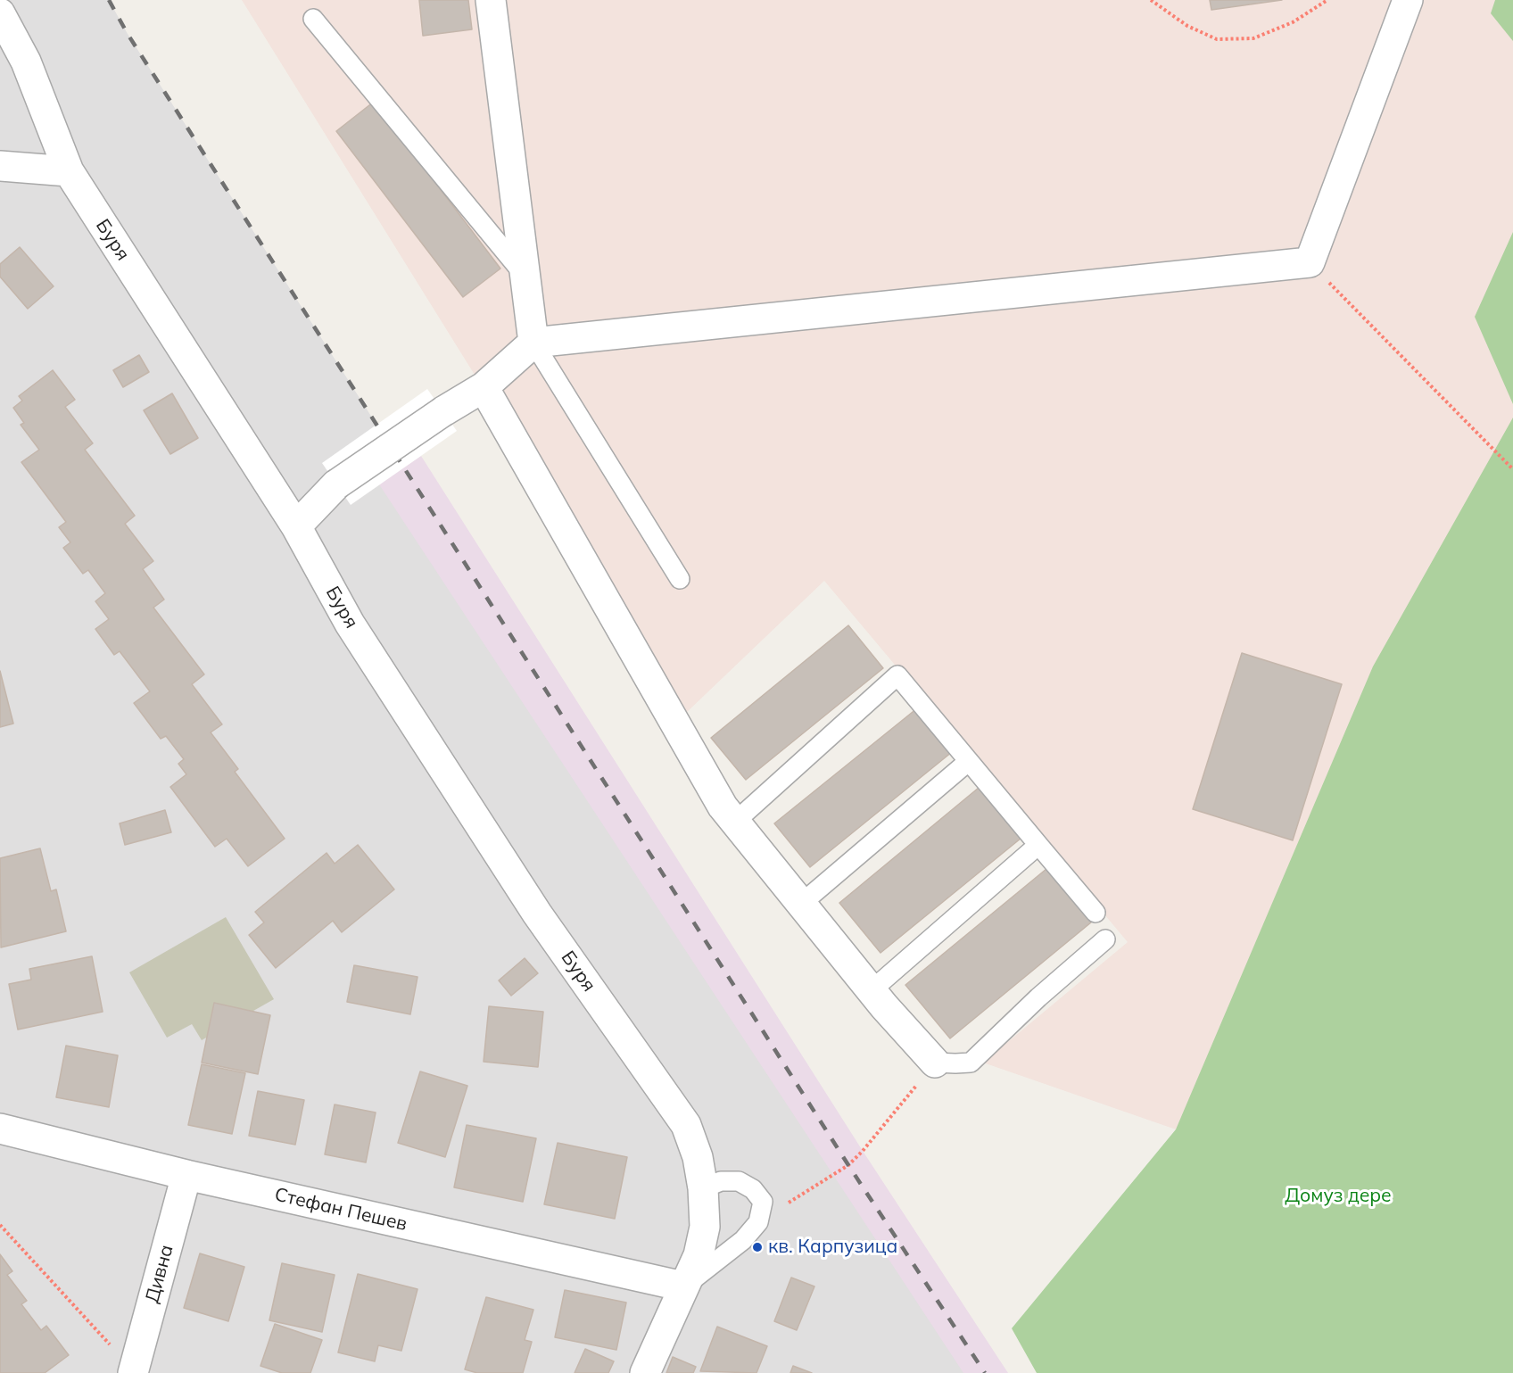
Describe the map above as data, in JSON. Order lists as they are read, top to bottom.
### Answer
{
  "streets": {
    "street": ["Буря", "Стефан Пешев", "Дивна"]
  },
  "crossings": [
    ["Буря", "Стефан Пешев"],
    ["Стефан Пешев", "Дивна"]
  ],
  "parks": ["Домуз дере"],
  "places": ["кв. Карпузица"]
}
